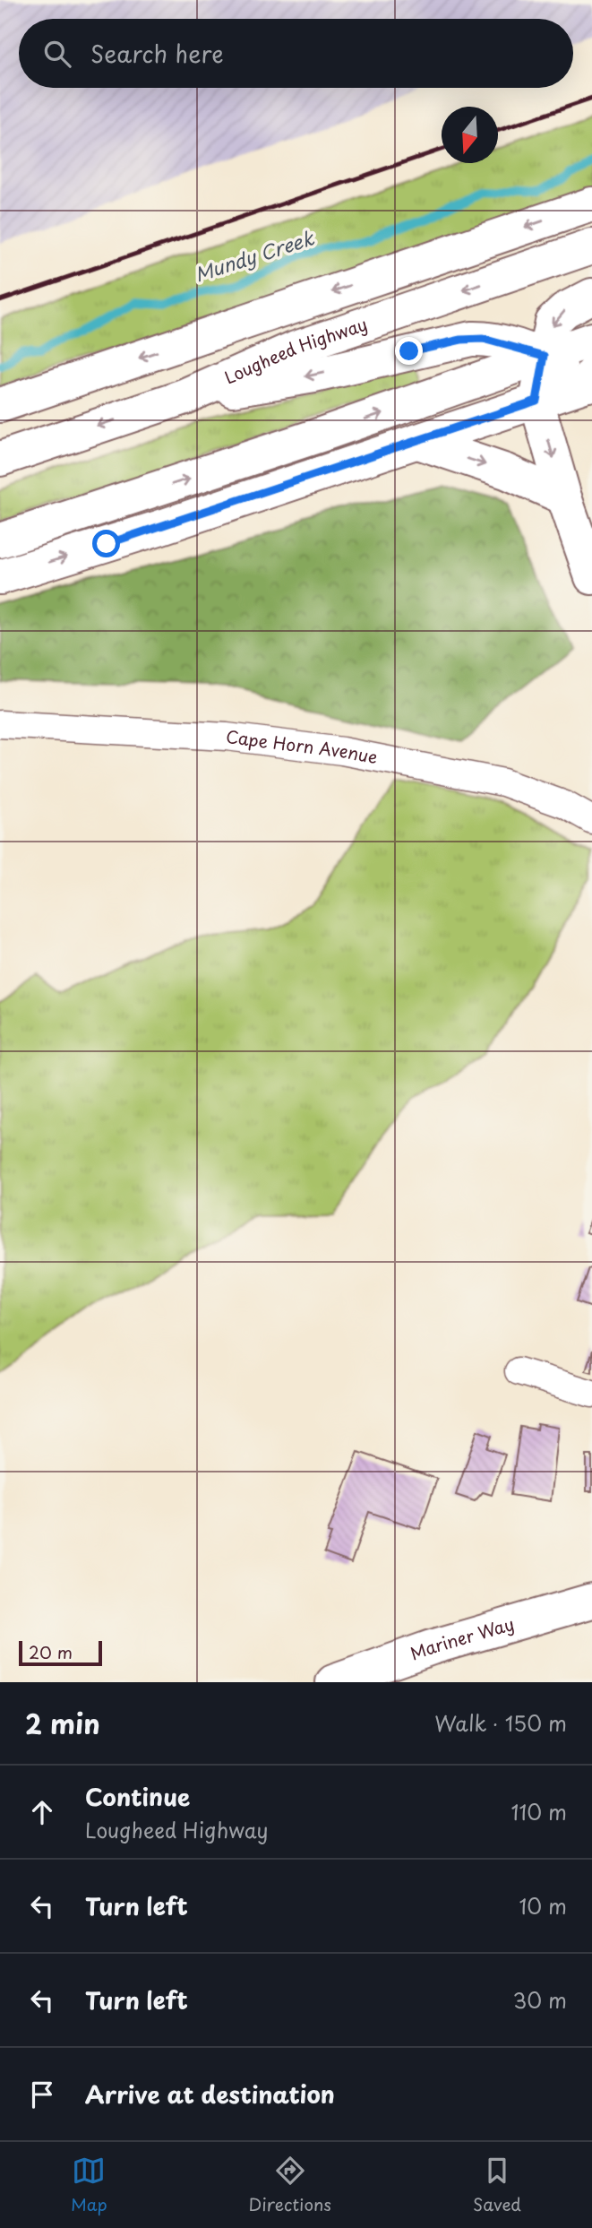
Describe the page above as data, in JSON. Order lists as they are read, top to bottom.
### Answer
{
  "streets": {
    "main road": ["Lougheed Highway", "Mariner Way"],
    "street": ["Cape Horn Avenue"]
  },
  "water": ["Mundy Creek"],
  "scale_bar": "20 m",
  "north": "bottom",
  "page": {
    "search": "Search here",
    "scale": "20 m",
    "heading": ["2 min", "Walk · 150 m"],
    "list": [
      ["Continue", "Lougheed Highway", "110 m"],
      ["Turn left", "10 m"],
      ["Turn left", "30 m"],
      "Arrive at destination"
    ],
    "nav": ["Map", "Directions", "Saved"]
  }
}
